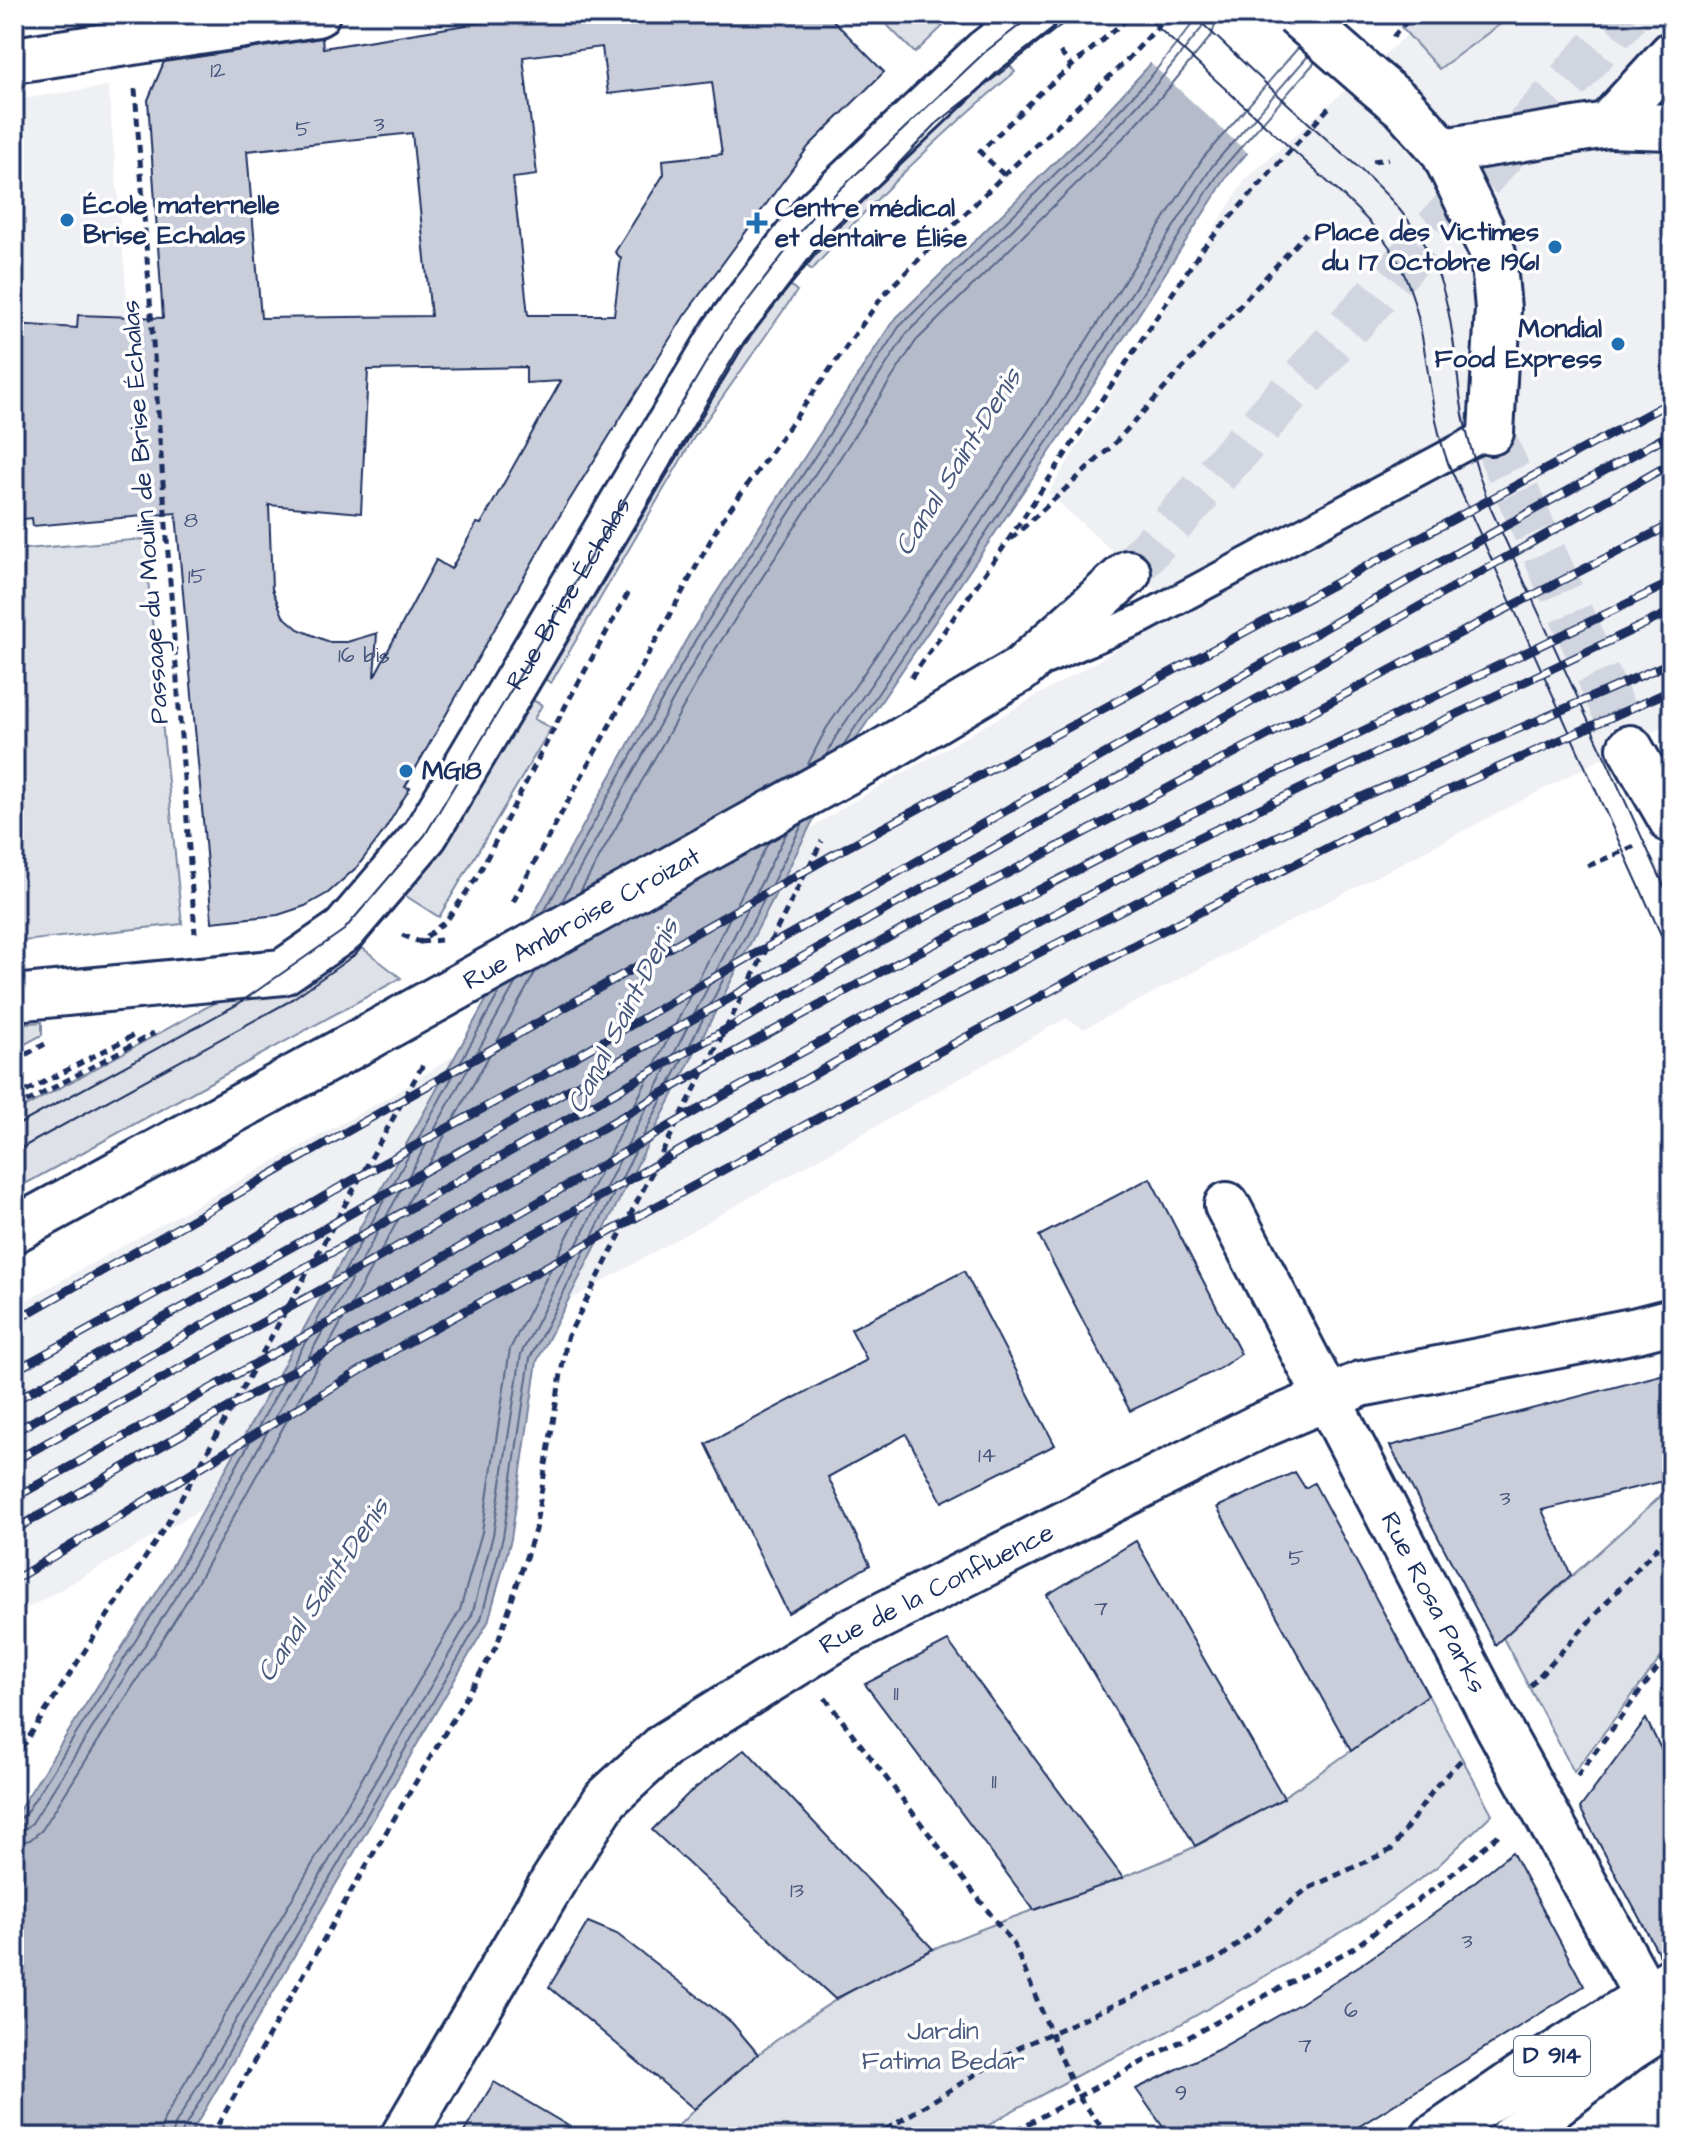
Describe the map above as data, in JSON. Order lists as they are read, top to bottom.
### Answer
{
  "streets": {
    "street": [
      "Rue Brise Échalas",
      "Rue Ambroise Croizat",
      "Rue de la Confluence",
      "Rue Rosa Parks",
      "D 914"
    ],
    "path": ["Passage du Moulin de Brise Échalas"]
  },
  "crossings": [
    ["Passage du Moulin de Brise Échalas", "Rue Brise Échalas"],
    ["Rue de la Confluence", "Rue Rosa Parks"],
    ["Rue Rosa Parks", "D 914"]
  ],
  "water": ["Canal Saint-Denis"],
  "parks": ["Jardin Fatima Bedar"],
  "places": {
    "other": [
      "École maternelle Brise Echalas",
      "Place des Victimes du 17 Octobre 1961",
      "Mondial Food Express",
      "MG18"
    ],
    "health": ["Centre médical et dentaire Élise"]
  },
  "house_numbers": [
    "12",
    "3",
    "5",
    "8",
    "15",
    "16 bis",
    "14",
    "3",
    "5",
    "7",
    "11",
    "11",
    "13",
    "3",
    "6",
    "7",
    "9"
  ]
}
